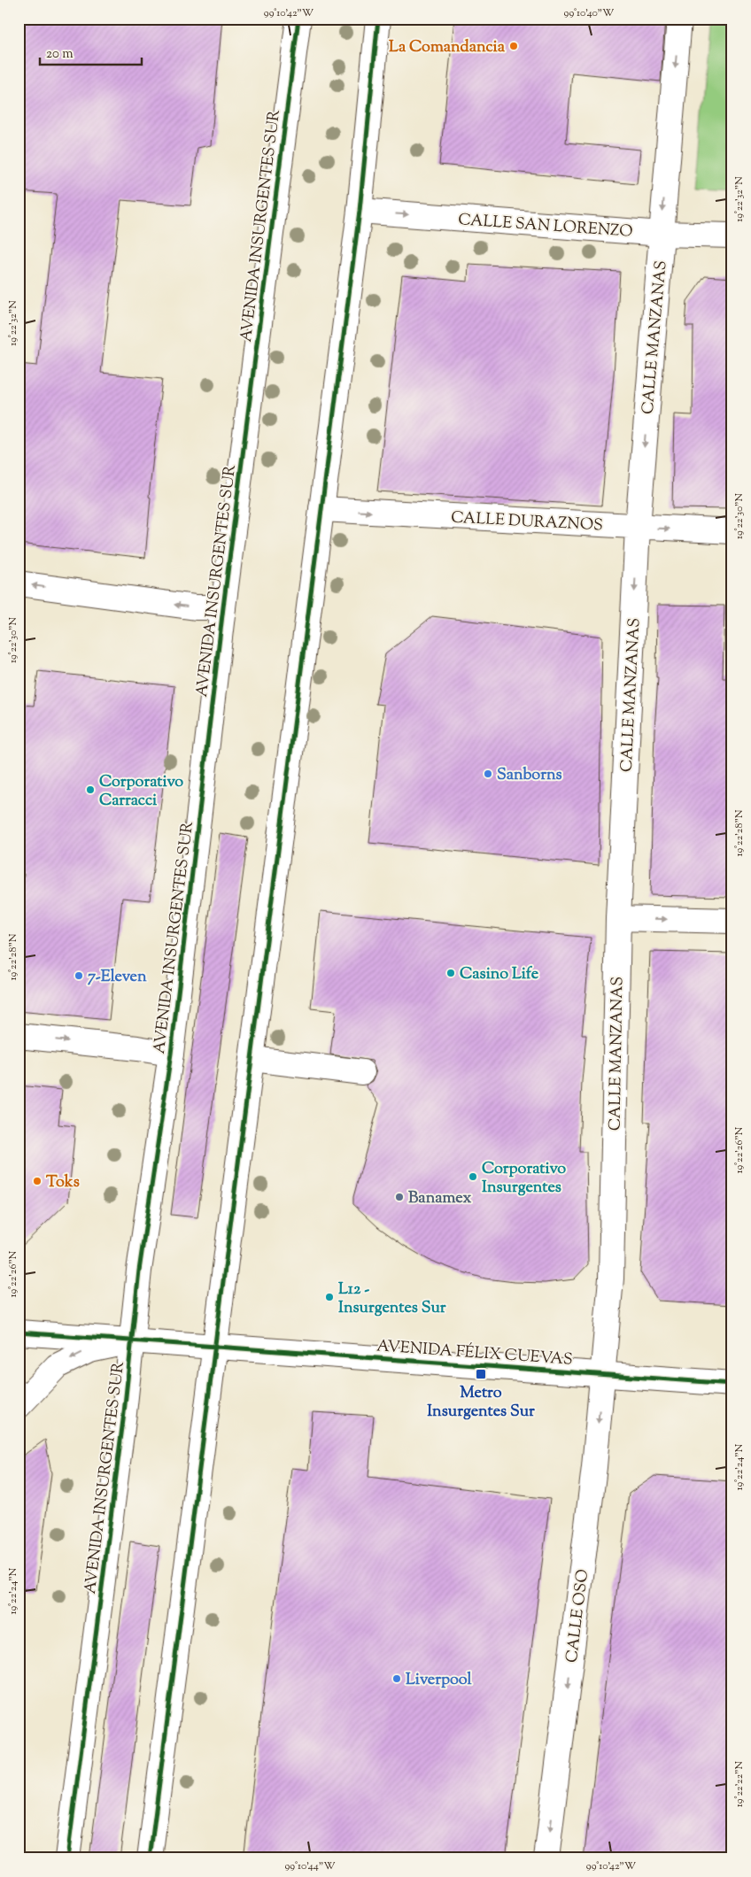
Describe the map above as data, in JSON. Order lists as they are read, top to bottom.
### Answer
{
  "streets": {
    "main road": [
      "CALLE SAN LORENZO",
      "AVENIDA INSURGENTES SUR",
      "CALLE MANZANAS",
      "CALLE DURAZNOS",
      "AVENIDA FÉLIX CUEVAS",
      "CALLE OSO"
    ]
  },
  "crossings": [
    ["CALLE SAN LORENZO", "CALLE MANZANAS"],
    ["AVENIDA INSURGENTES SUR", "AVENIDA FÉLIX CUEVAS"],
    ["CALLE MANZANAS", "CALLE DURAZNOS"],
    ["CALLE MANZANAS", "AVENIDA FÉLIX CUEVAS"],
    ["CALLE MANZANAS", "CALLE OSO"],
    ["AVENIDA FÉLIX CUEVAS", "CALLE OSO"]
  ],
  "one_way": [
    "CALLE SAN LORENZO",
    "CALLE MANZANAS",
    "CALLE DURAZNOS",
    "CALLE OSO"
  ],
  "places": {
    "other": [
      "La Comandancia",
      "Sanborns",
      "Corporativo Carracci",
      "Casino Life",
      "7-Eleven",
      "Corporativo Insurgentes",
      "Toks",
      "Banamex",
      "L12 - Insurgentes Sur",
      "Liverpool"
    ],
    "transit": ["Metro Insurgentes Sur"]
  },
  "scale_bar": "20 m",
  "coordinates": [
    "99°10'42\"W",
    "99°10'40\"W",
    "19°22'32\"N",
    "19°22'30\"N",
    "19°22'28\"N",
    "19°22'26\"N",
    "19°22'24\"N",
    "19°22'22\"N",
    "99°10'44\"W"
  ]
}
